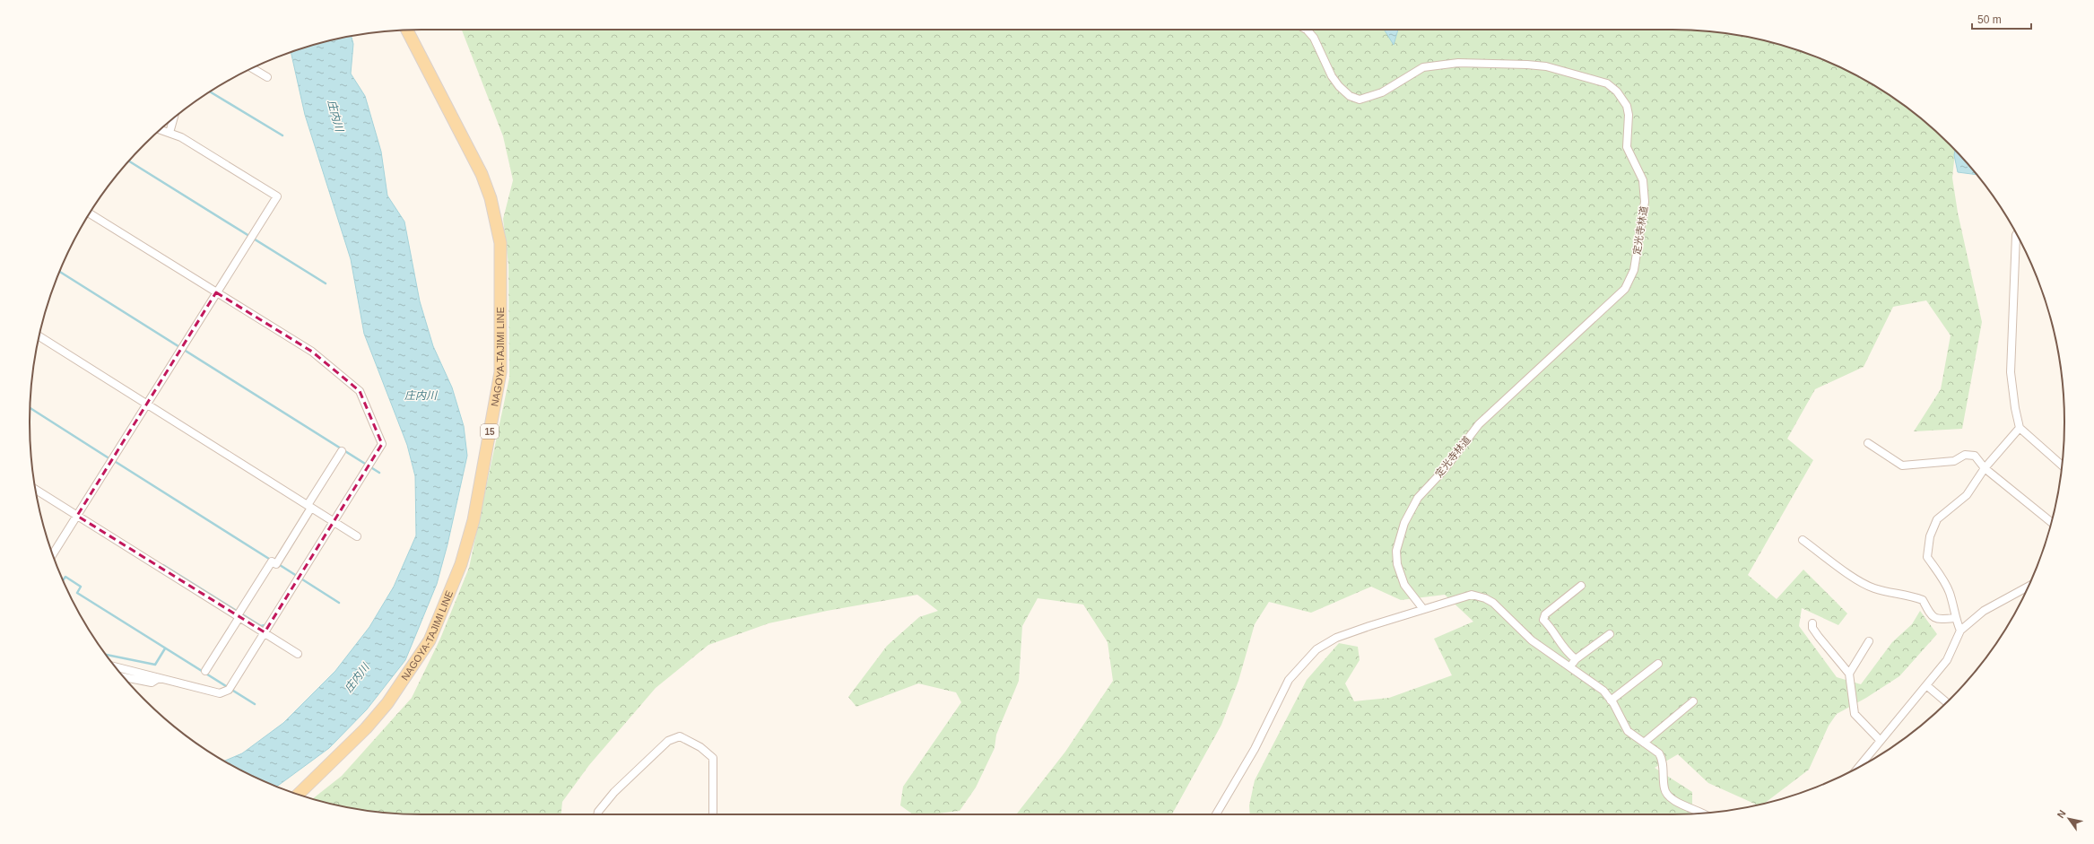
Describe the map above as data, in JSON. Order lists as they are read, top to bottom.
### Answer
{
  "streets": {
    "main road": ["NAGOYA-TAJIMI LINE", "15"],
    "street": ["定光寺林道"]
  },
  "water": ["庄内川"],
  "scale_bar": "50 m",
  "north": "top left"
}
